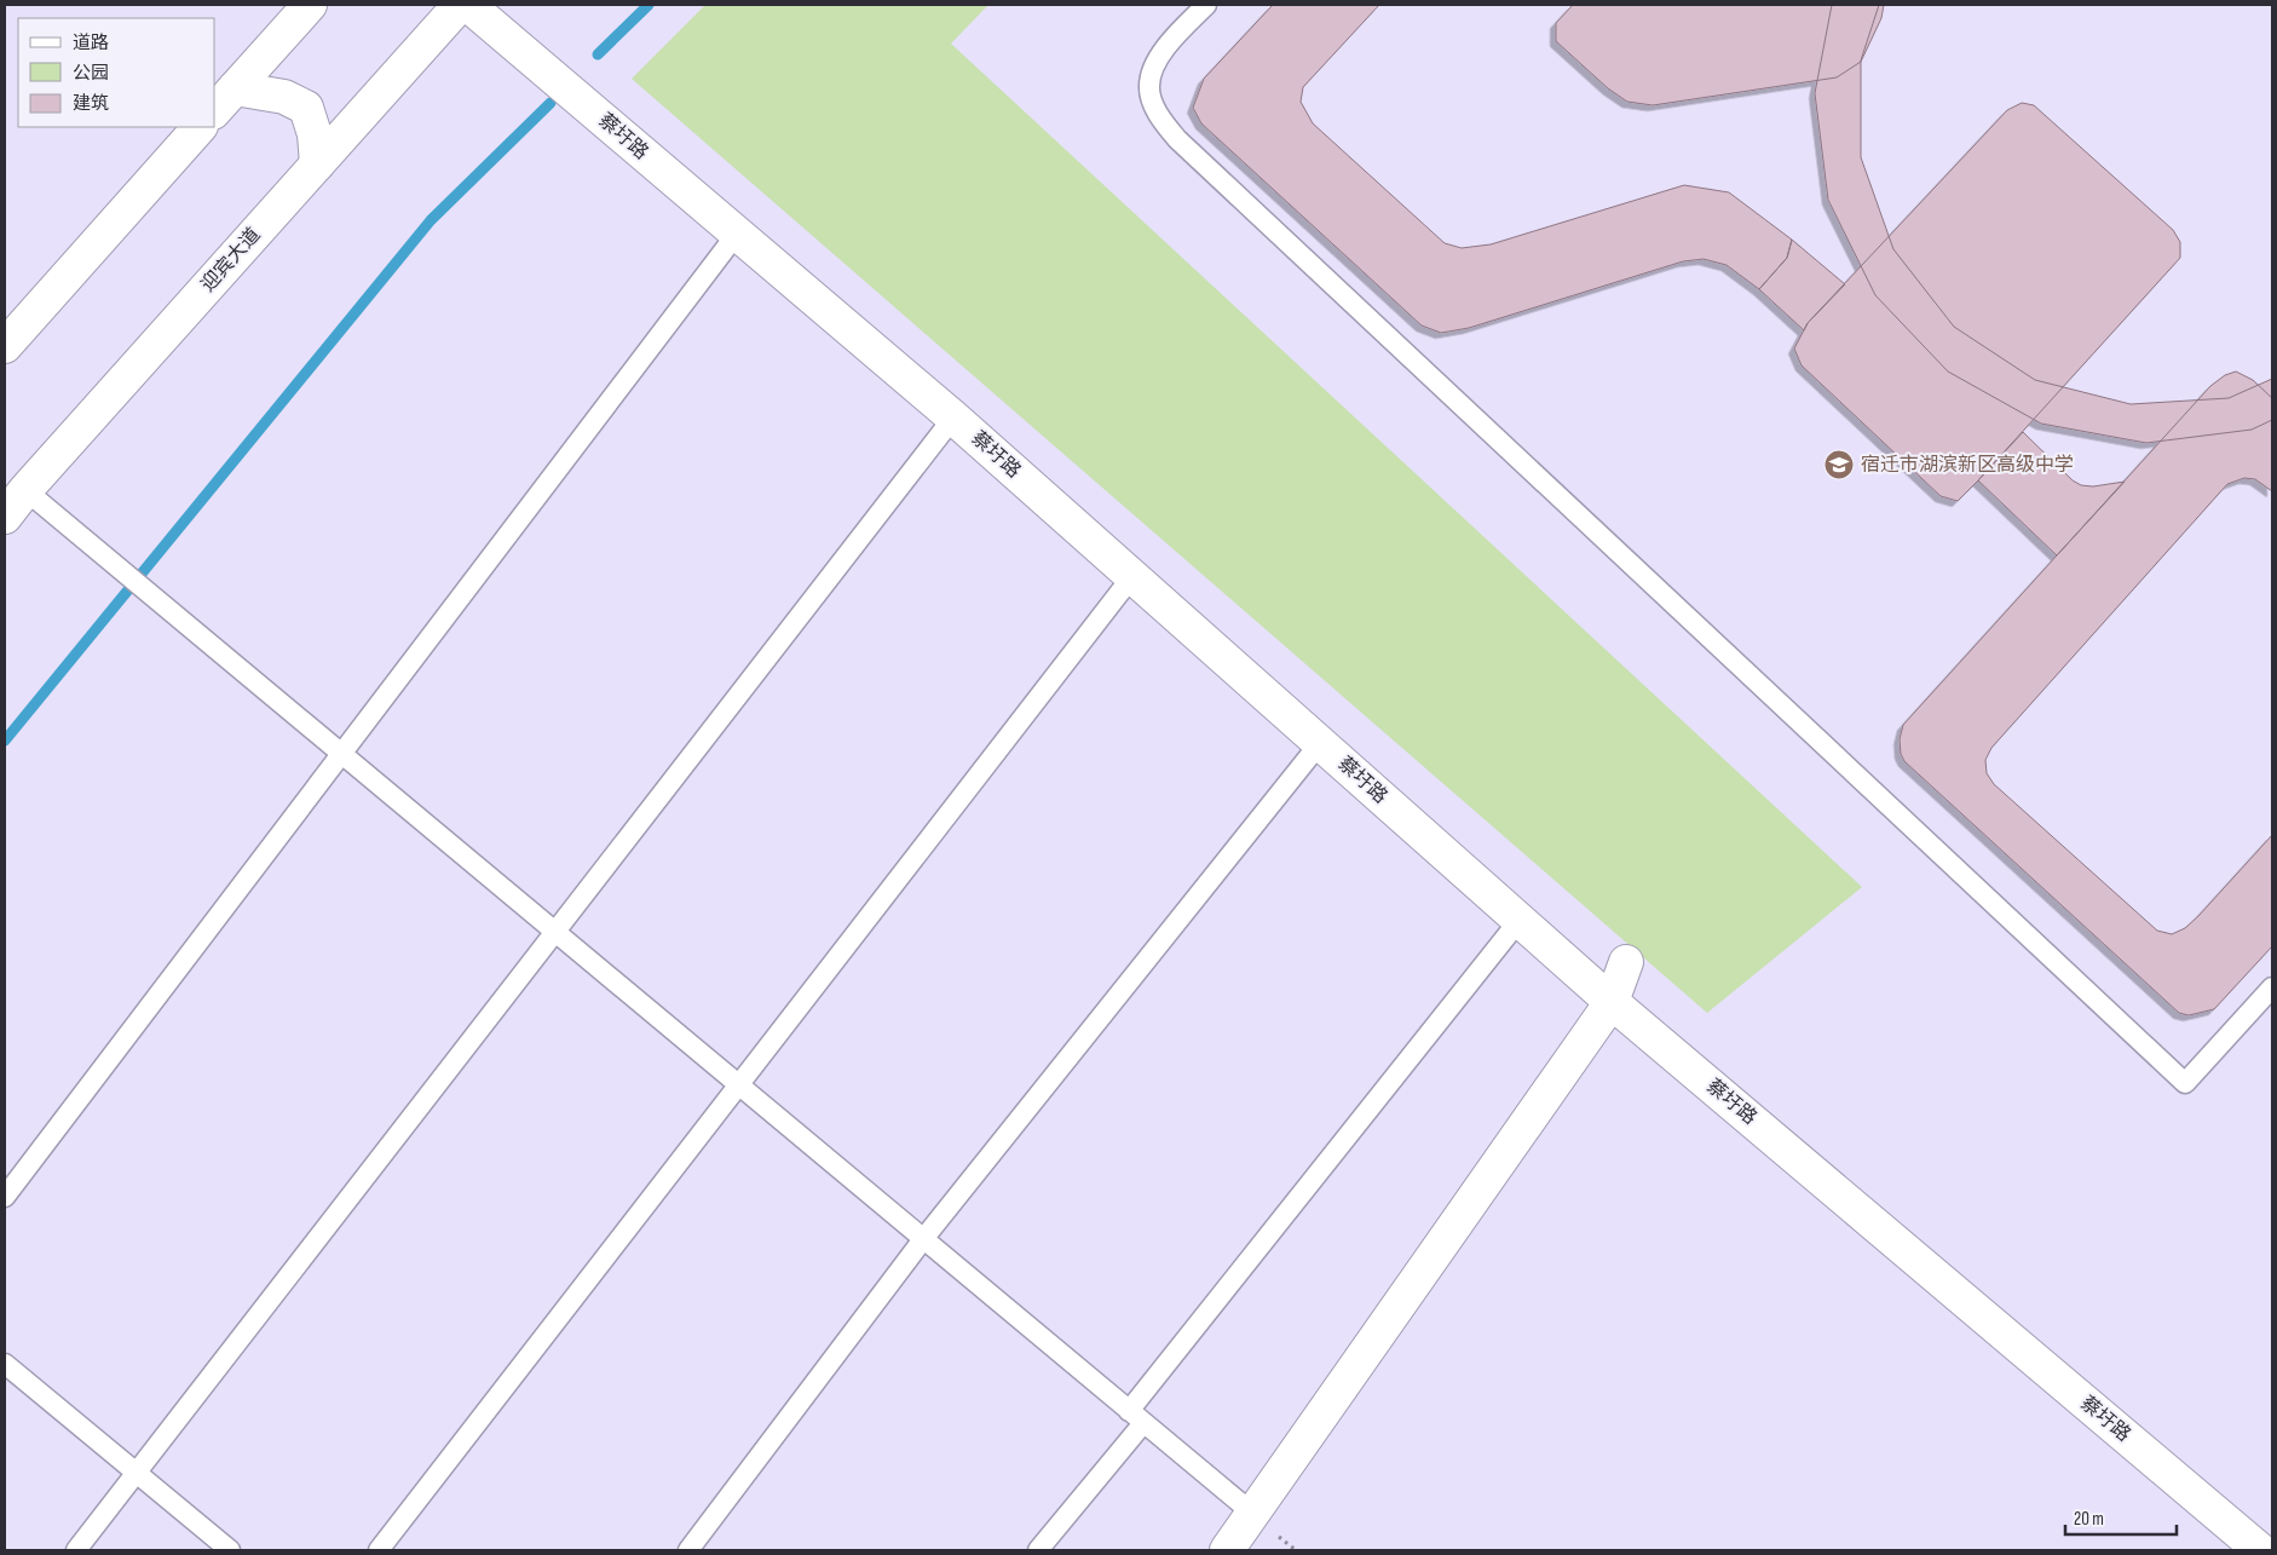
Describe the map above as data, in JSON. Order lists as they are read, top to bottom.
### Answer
{
  "streets": {
    "main road": ["蔡圩路", "迎宾大道"]
  },
  "places": {
    "school or university": ["宿迁市湖滨新区高级中学"]
  },
  "legend": ["道路", "公园", "建筑"],
  "scale_bar": "20 m"
}
